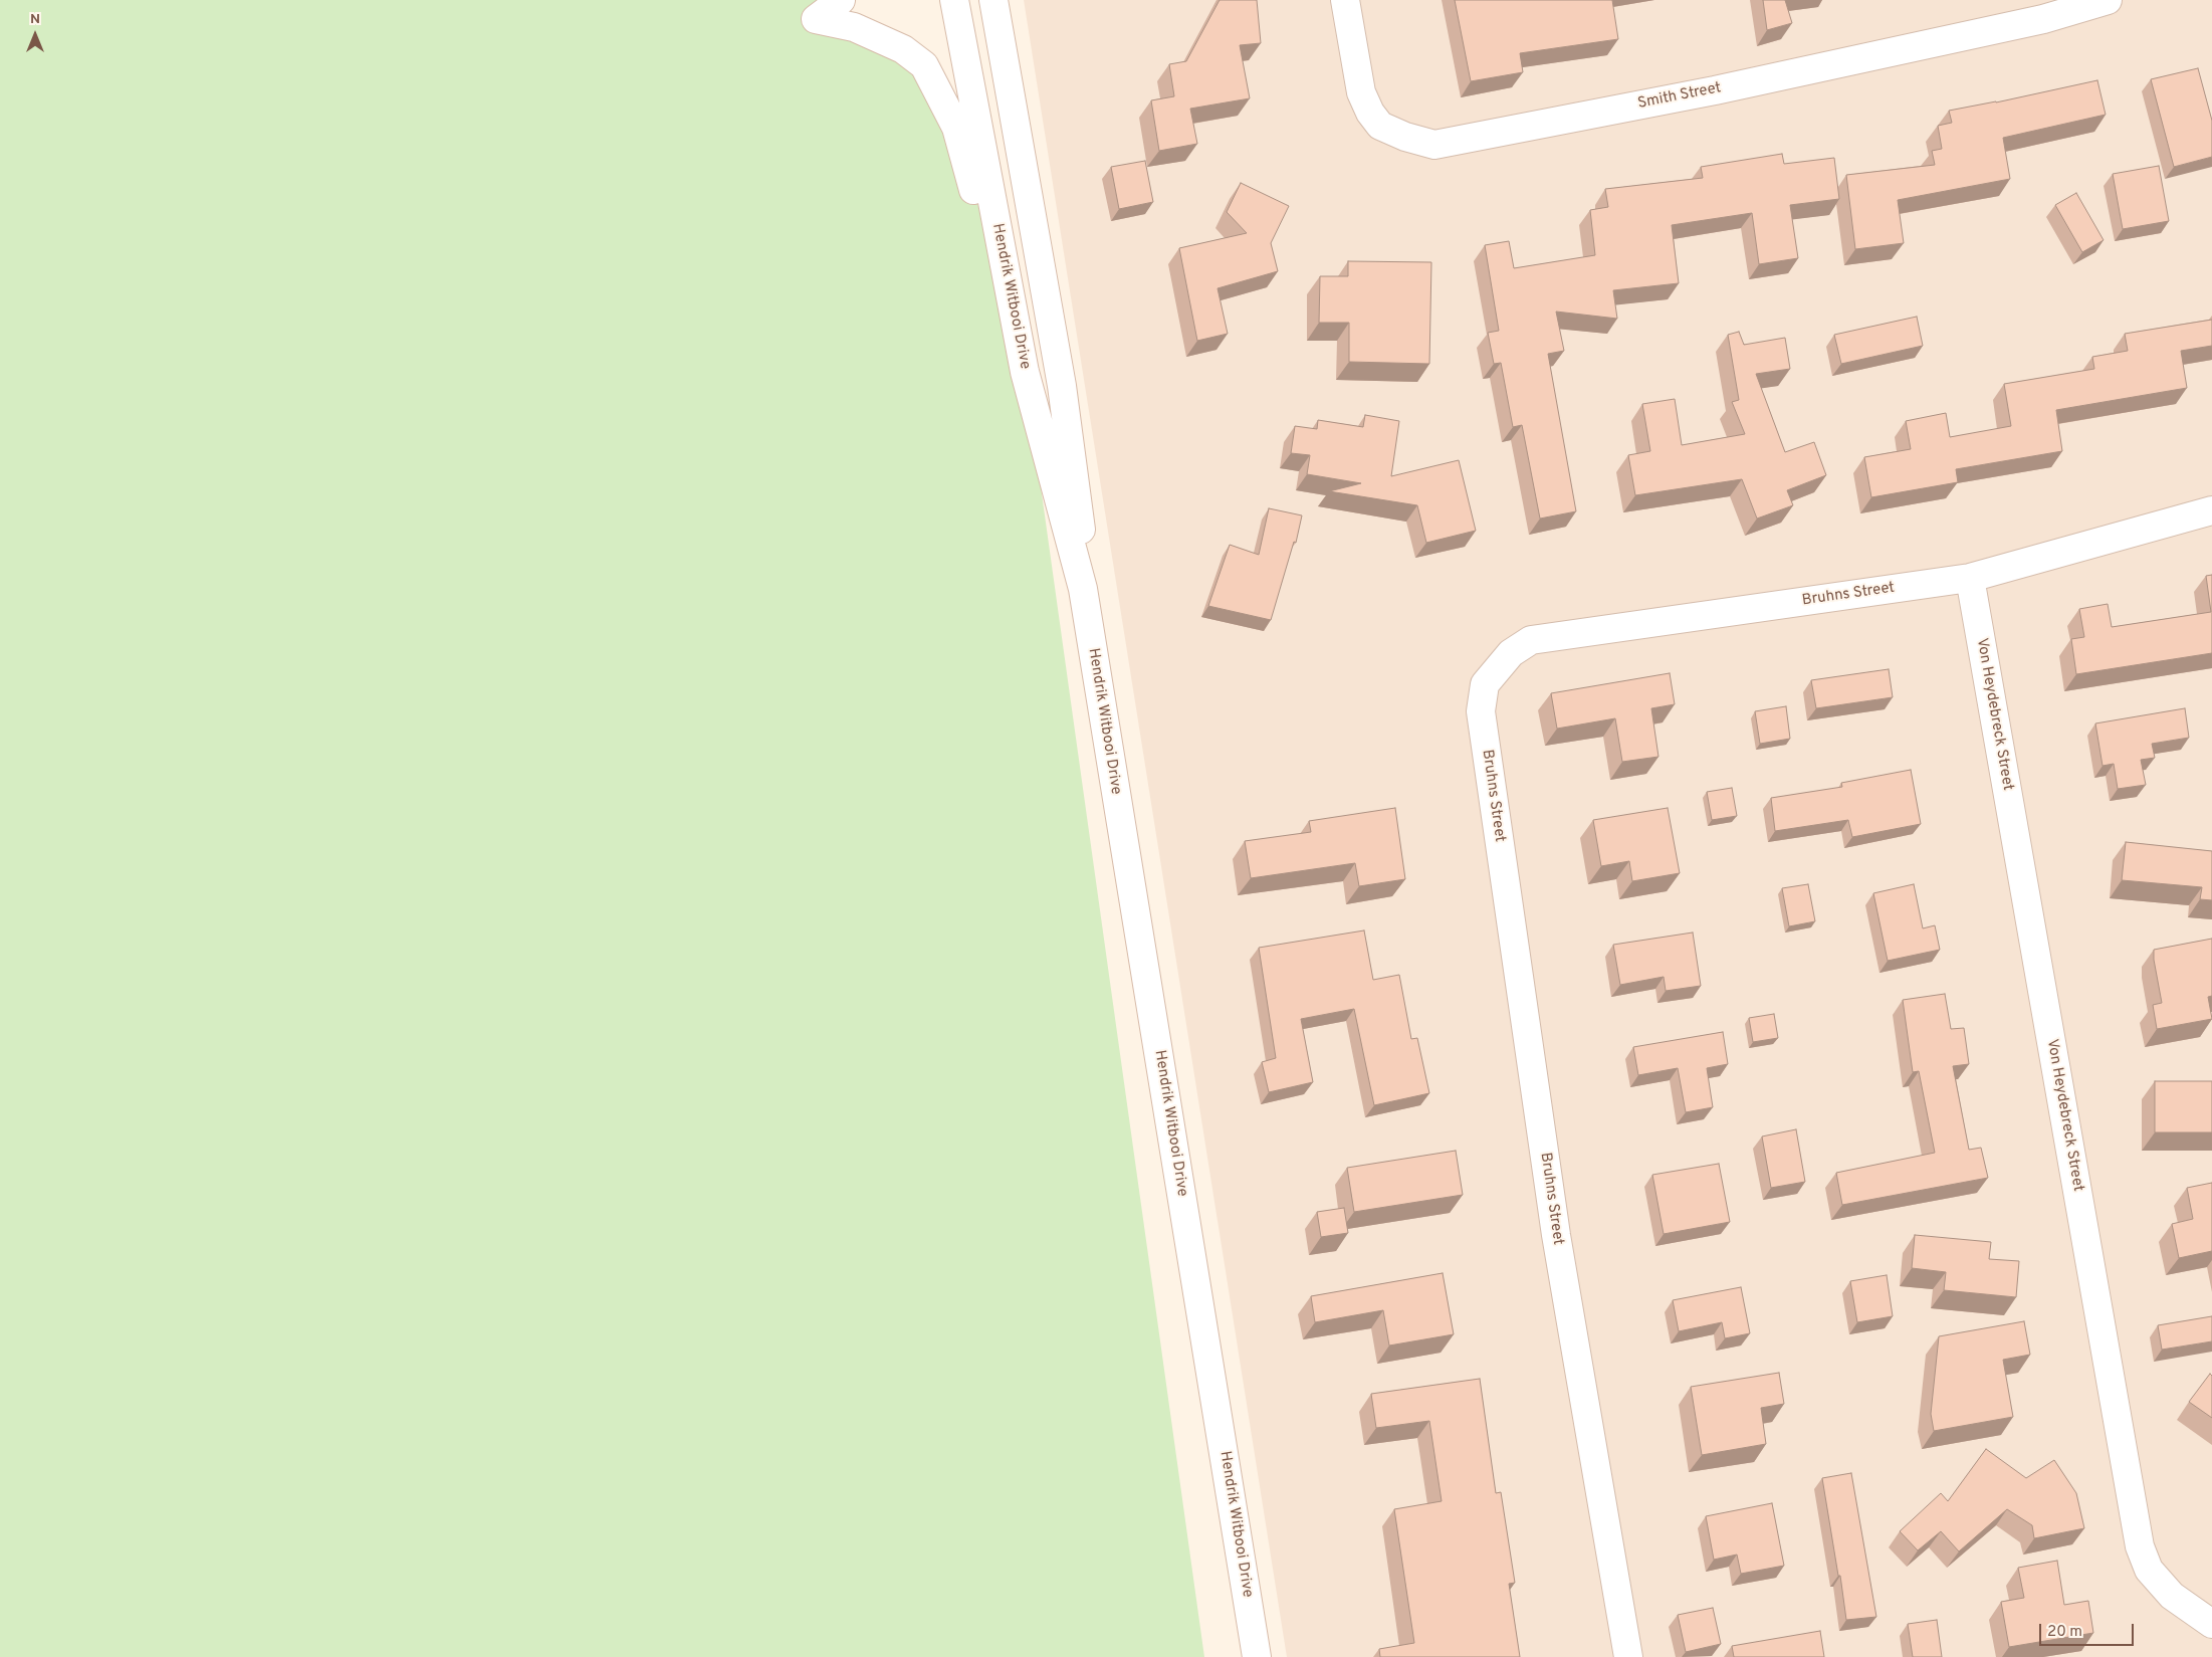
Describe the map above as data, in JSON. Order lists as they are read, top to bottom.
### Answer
{
  "streets": {
    "street": [
      "Smith Street",
      "Hendrik Witbooi Drive",
      "Bruhns Street",
      "Von Heydebreck Street"
    ]
  },
  "crossings": [
    ["Bruhns Street", "Von Heydebreck Street"]
  ],
  "scale_bar": "20 m",
  "north": "top"
}
